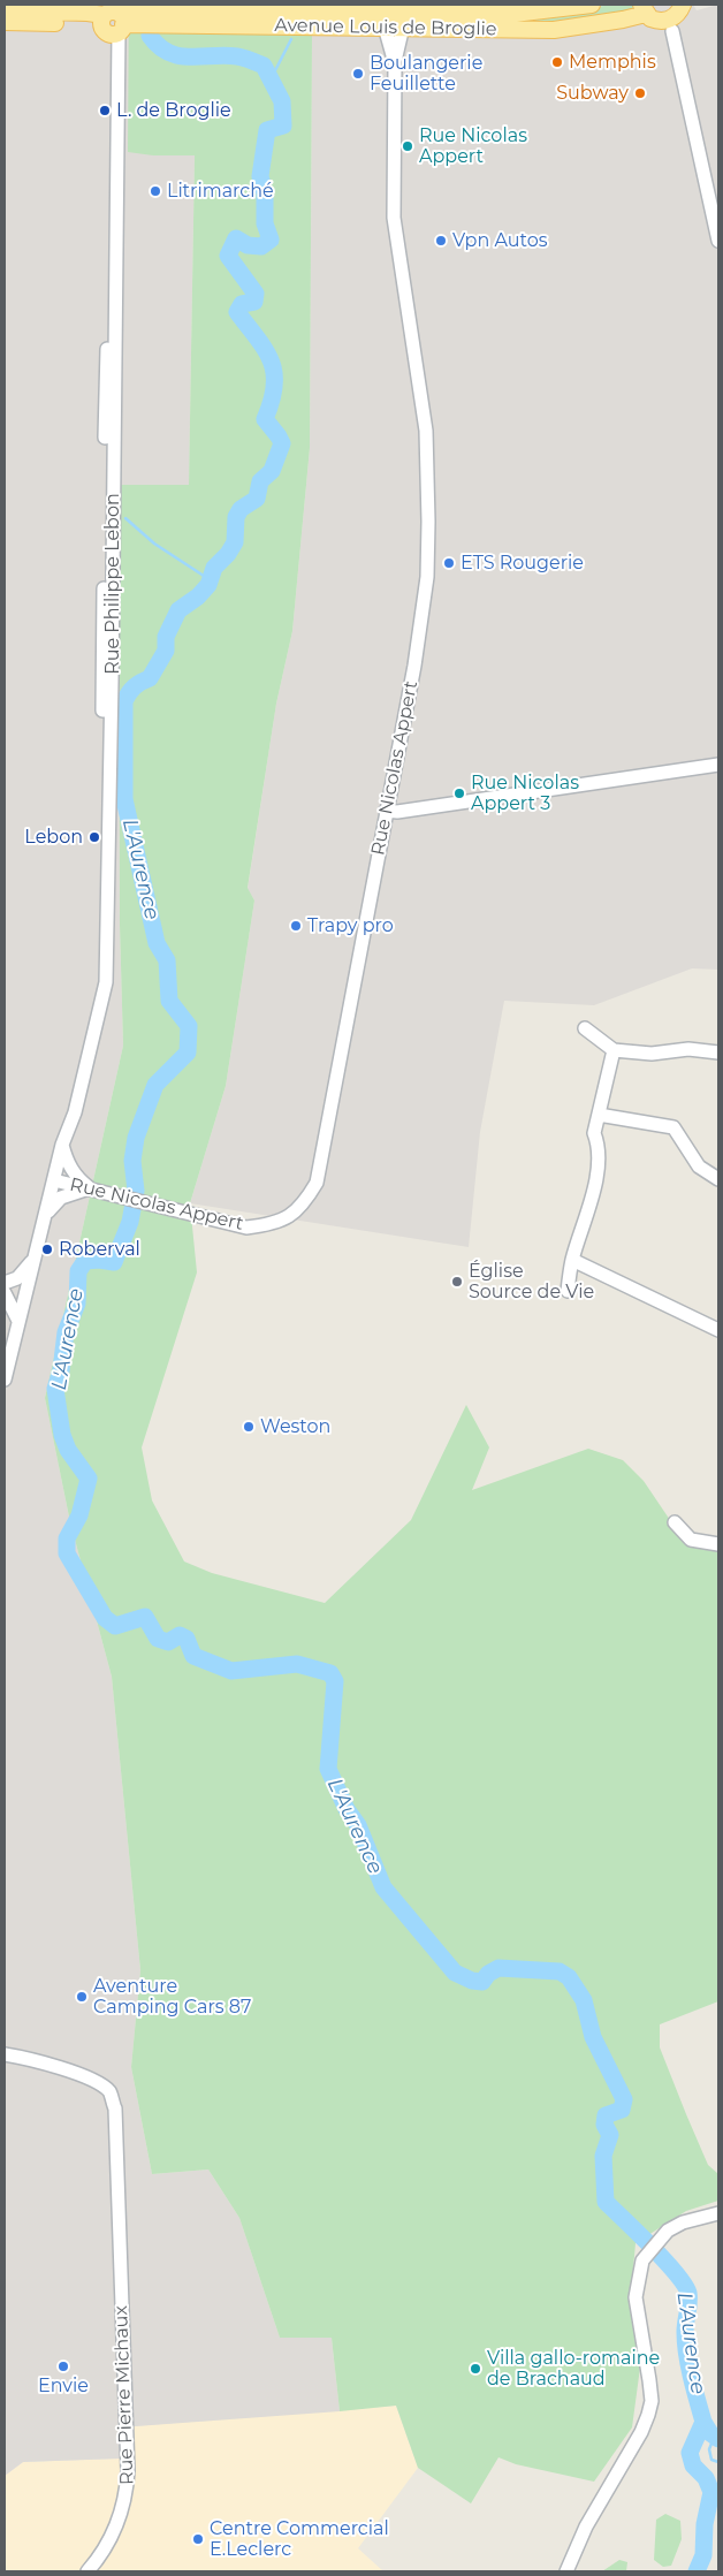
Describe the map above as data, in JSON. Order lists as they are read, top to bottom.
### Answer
{
  "streets": {
    "main road": ["Avenue Louis de Broglie"],
    "street": ["Rue Philippe Lebon", "Rue Nicolas Appert", "Rue Pierre Michaux"]
  },
  "crossings": [
    ["Avenue Louis de Broglie", "Rue Philippe Lebon"],
    ["Avenue Louis de Broglie", "Rue Nicolas Appert"],
    ["Rue Philippe Lebon", "Rue Nicolas Appert"]
  ],
  "water": ["L'Aurence"],
  "places": [
    "Memphis",
    "Boulangerie Feuillette",
    "Subway",
    "L. de Broglie",
    "Rue Nicolas Appert",
    "Litrimarché",
    "Vpn Autos",
    "ETS Rougerie",
    "Rue Nicolas Appert 3",
    "Lebon",
    "Trapy pro",
    "Roberval",
    "Église Source de Vie",
    "Weston",
    "Aventure Camping Cars 87",
    "Envie",
    "Villa gallo-romaine de Brachaud",
    "Centre Commercial E.Leclerc"
  ]
}
